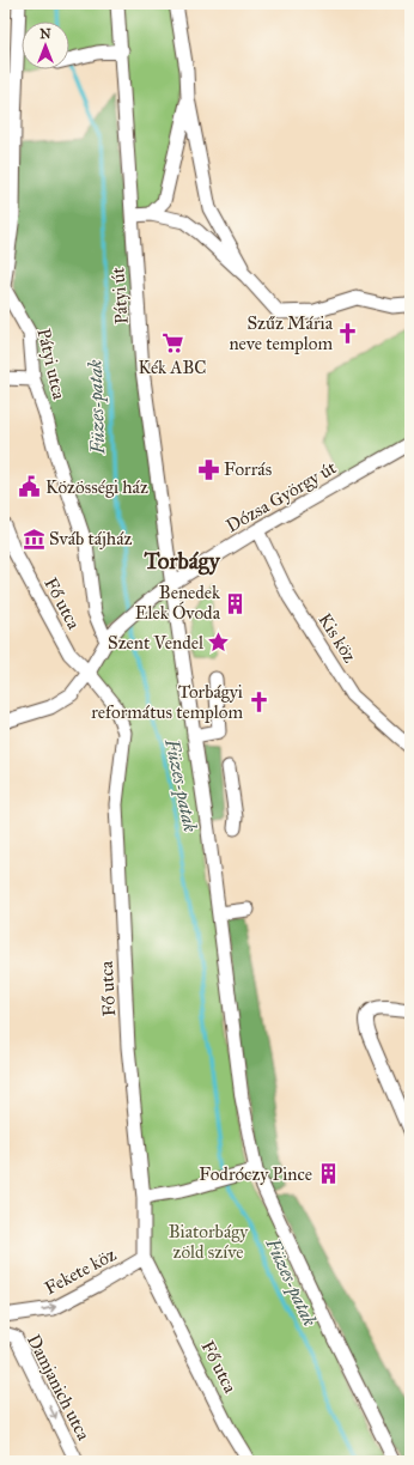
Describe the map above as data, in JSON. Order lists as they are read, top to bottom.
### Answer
{
  "streets": {
    "street": [
      "Pátyi út",
      "Pátyi utca",
      "Dózsa György út",
      "Fő utca",
      "Kis köz",
      "Fekete köz",
      "Damjanich utca"
    ]
  },
  "crossings": [
    ["Pátyi út", "Dózsa György út"],
    ["Pátyi utca", "Dózsa György út"],
    ["Dózsa György út", "Fő utca"],
    ["Dózsa György út", "Kis köz"],
    ["Fő utca", "Fekete köz"]
  ],
  "one_way": ["Fekete köz", "Damjanich utca"],
  "districts": ["Torbágy"],
  "water": ["Füzes-patak"],
  "parks": ["Biatorbágy zöld szíve"],
  "places": {
    "church": ["Szűz Mária neve templom", "Torbágyi református templom"],
    "supermarket": ["Kék ABC"],
    "pharmacy": ["Forrás"],
    "public building": ["Közösségi ház"],
    "museum": ["Sváb tájház"],
    "building": ["Benedek Elek Óvoda", "Fodróczy Pince"],
    "place": ["Szent Vendel"]
  },
  "north": "top"
}
